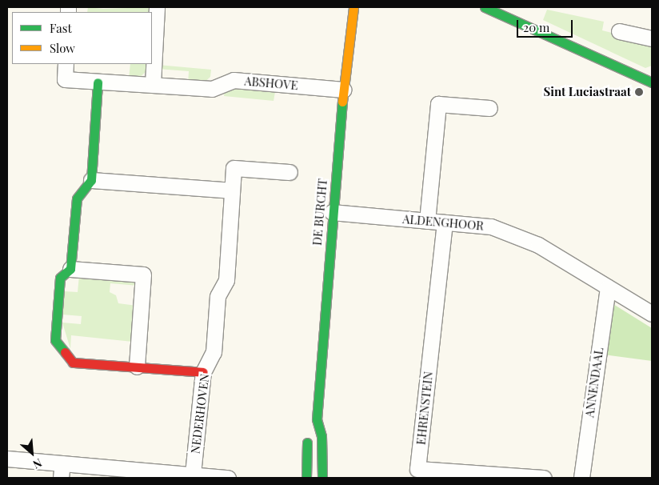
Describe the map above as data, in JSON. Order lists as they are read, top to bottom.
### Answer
{
  "streets": {
    "street": [
      "ABSHOVE",
      "DE BURCHT",
      "ALDENGHOOR",
      "ANNENDAAL",
      "EHRENSTEIN",
      "NEDERHOVEN"
    ]
  },
  "crossings": [
    ["ABSHOVE", "DE BURCHT"],
    ["DE BURCHT", "ALDENGHOOR"],
    ["ALDENGHOOR", "ANNENDAAL"],
    ["ALDENGHOOR", "EHRENSTEIN"]
  ],
  "places": ["Sint Luciastraat"],
  "legend": ["Fast", "Slow"],
  "scale_bar": "20 m",
  "north": "bottom right"
}
